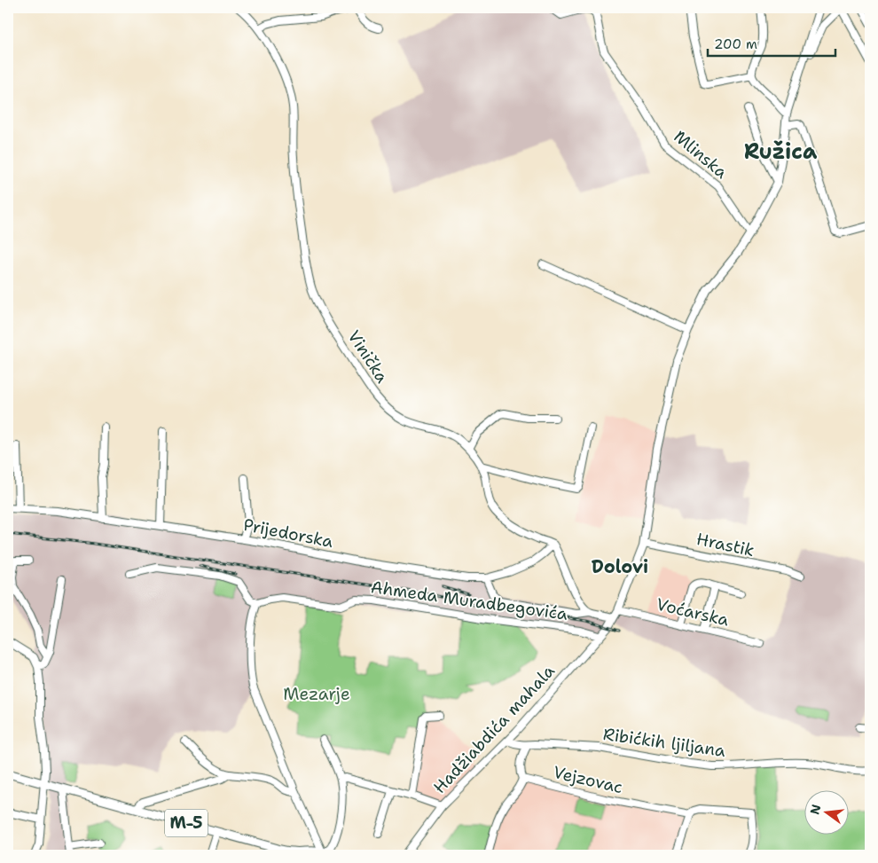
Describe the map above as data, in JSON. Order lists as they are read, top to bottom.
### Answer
{
  "streets": {
    "main road": ["M-5"],
    "street": [
      "Mlinska",
      "Vinička",
      "Prijedorska",
      "Hrastik",
      "Ahmeda Muradbegovića",
      "Voćarska",
      "Hadžiabdića mahala",
      "Ribićkih ljiljana",
      "Vejzovac"
    ]
  },
  "crossings": [
    ["Mlinska", "Hadžiabdića mahala"],
    ["Vinička", "Prijedorska"],
    ["Hrastik", "Hadžiabdića mahala"],
    ["Ahmeda Muradbegovića", "Hadžiabdića mahala"],
    ["Voćarska", "Hadžiabdića mahala"],
    ["Hadžiabdića mahala", "Ribićkih ljiljana"]
  ],
  "districts": ["Ružica", "Dolovi"],
  "parks": ["Mezarje"],
  "scale_bar": "200 m",
  "north": "left"
}
